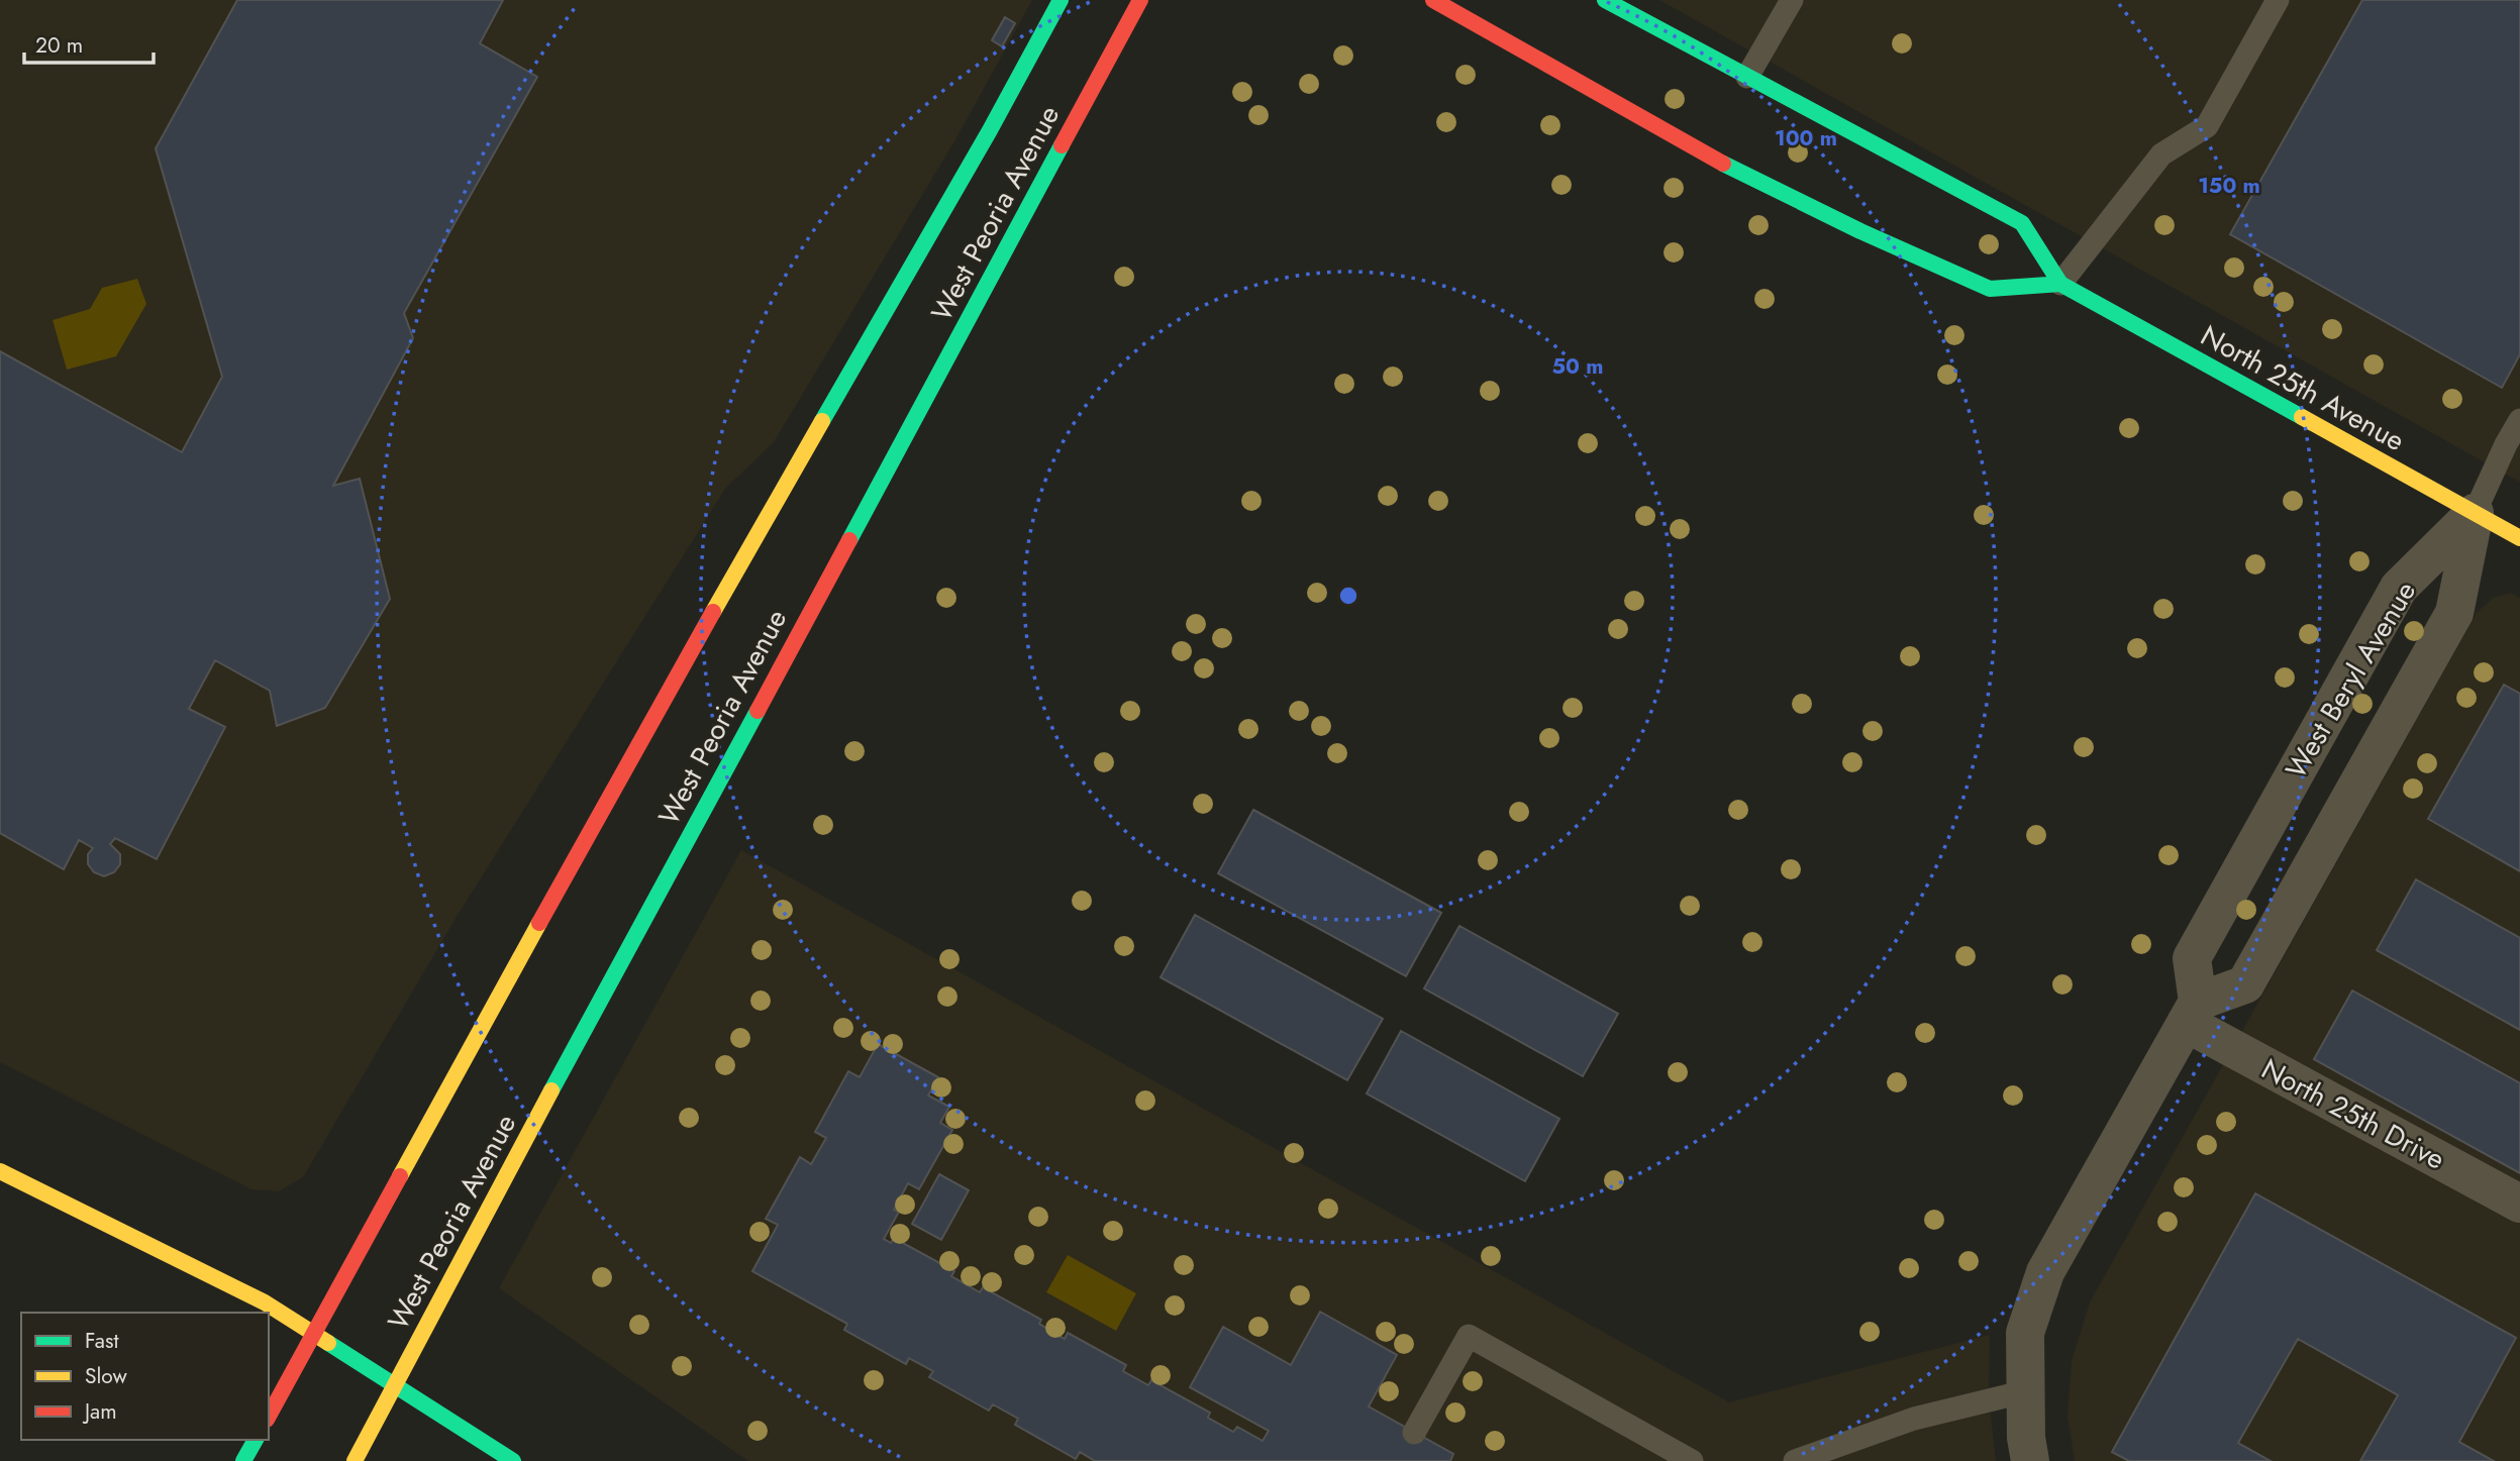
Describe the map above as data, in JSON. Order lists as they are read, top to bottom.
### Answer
{
  "streets": {
    "main road": ["West Peoria Avenue", "North 25th Avenue"],
    "street": ["West Beryl Avenue", "North 25th Drive"]
  },
  "crossings": [
    ["North 25th Avenue", "West Beryl Avenue"],
    ["West Beryl Avenue", "North 25th Drive"]
  ],
  "legend": ["Fast", "Slow", "Jam"],
  "scale_bar": "20 m",
  "rings": ["100 m", "150 m", "50 m"]
}
